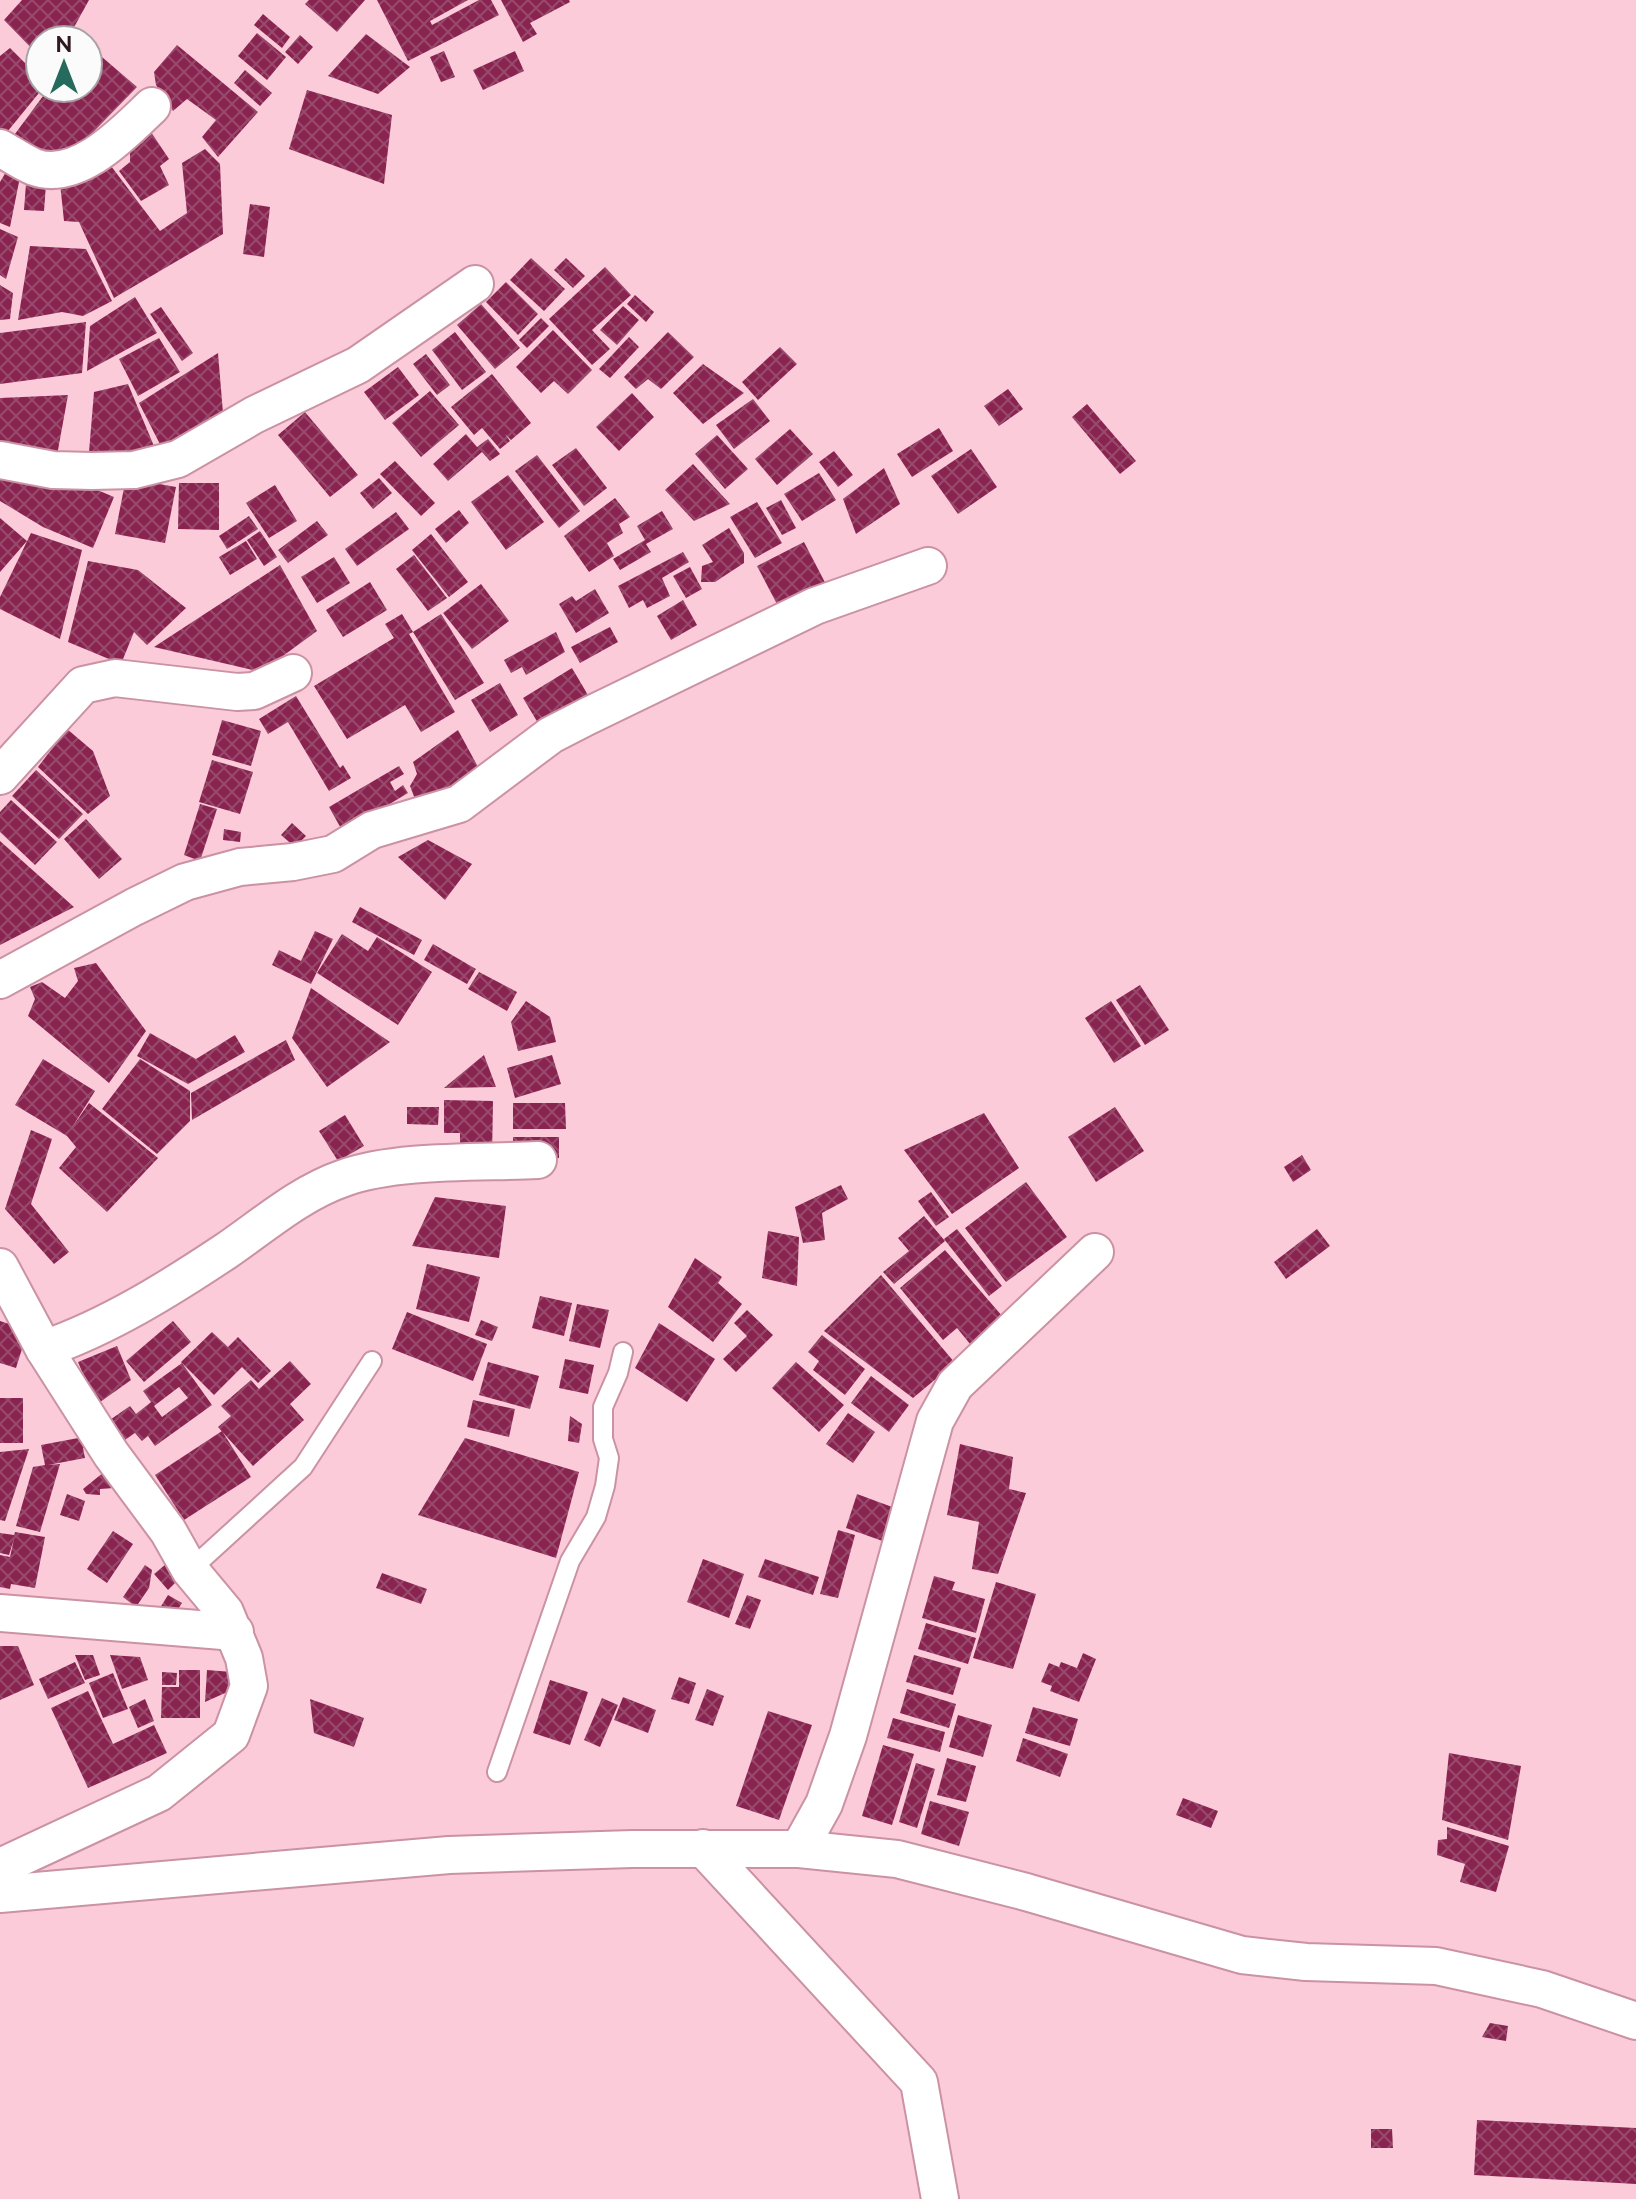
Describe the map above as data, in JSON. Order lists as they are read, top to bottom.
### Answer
{
  "north": "top"
}
